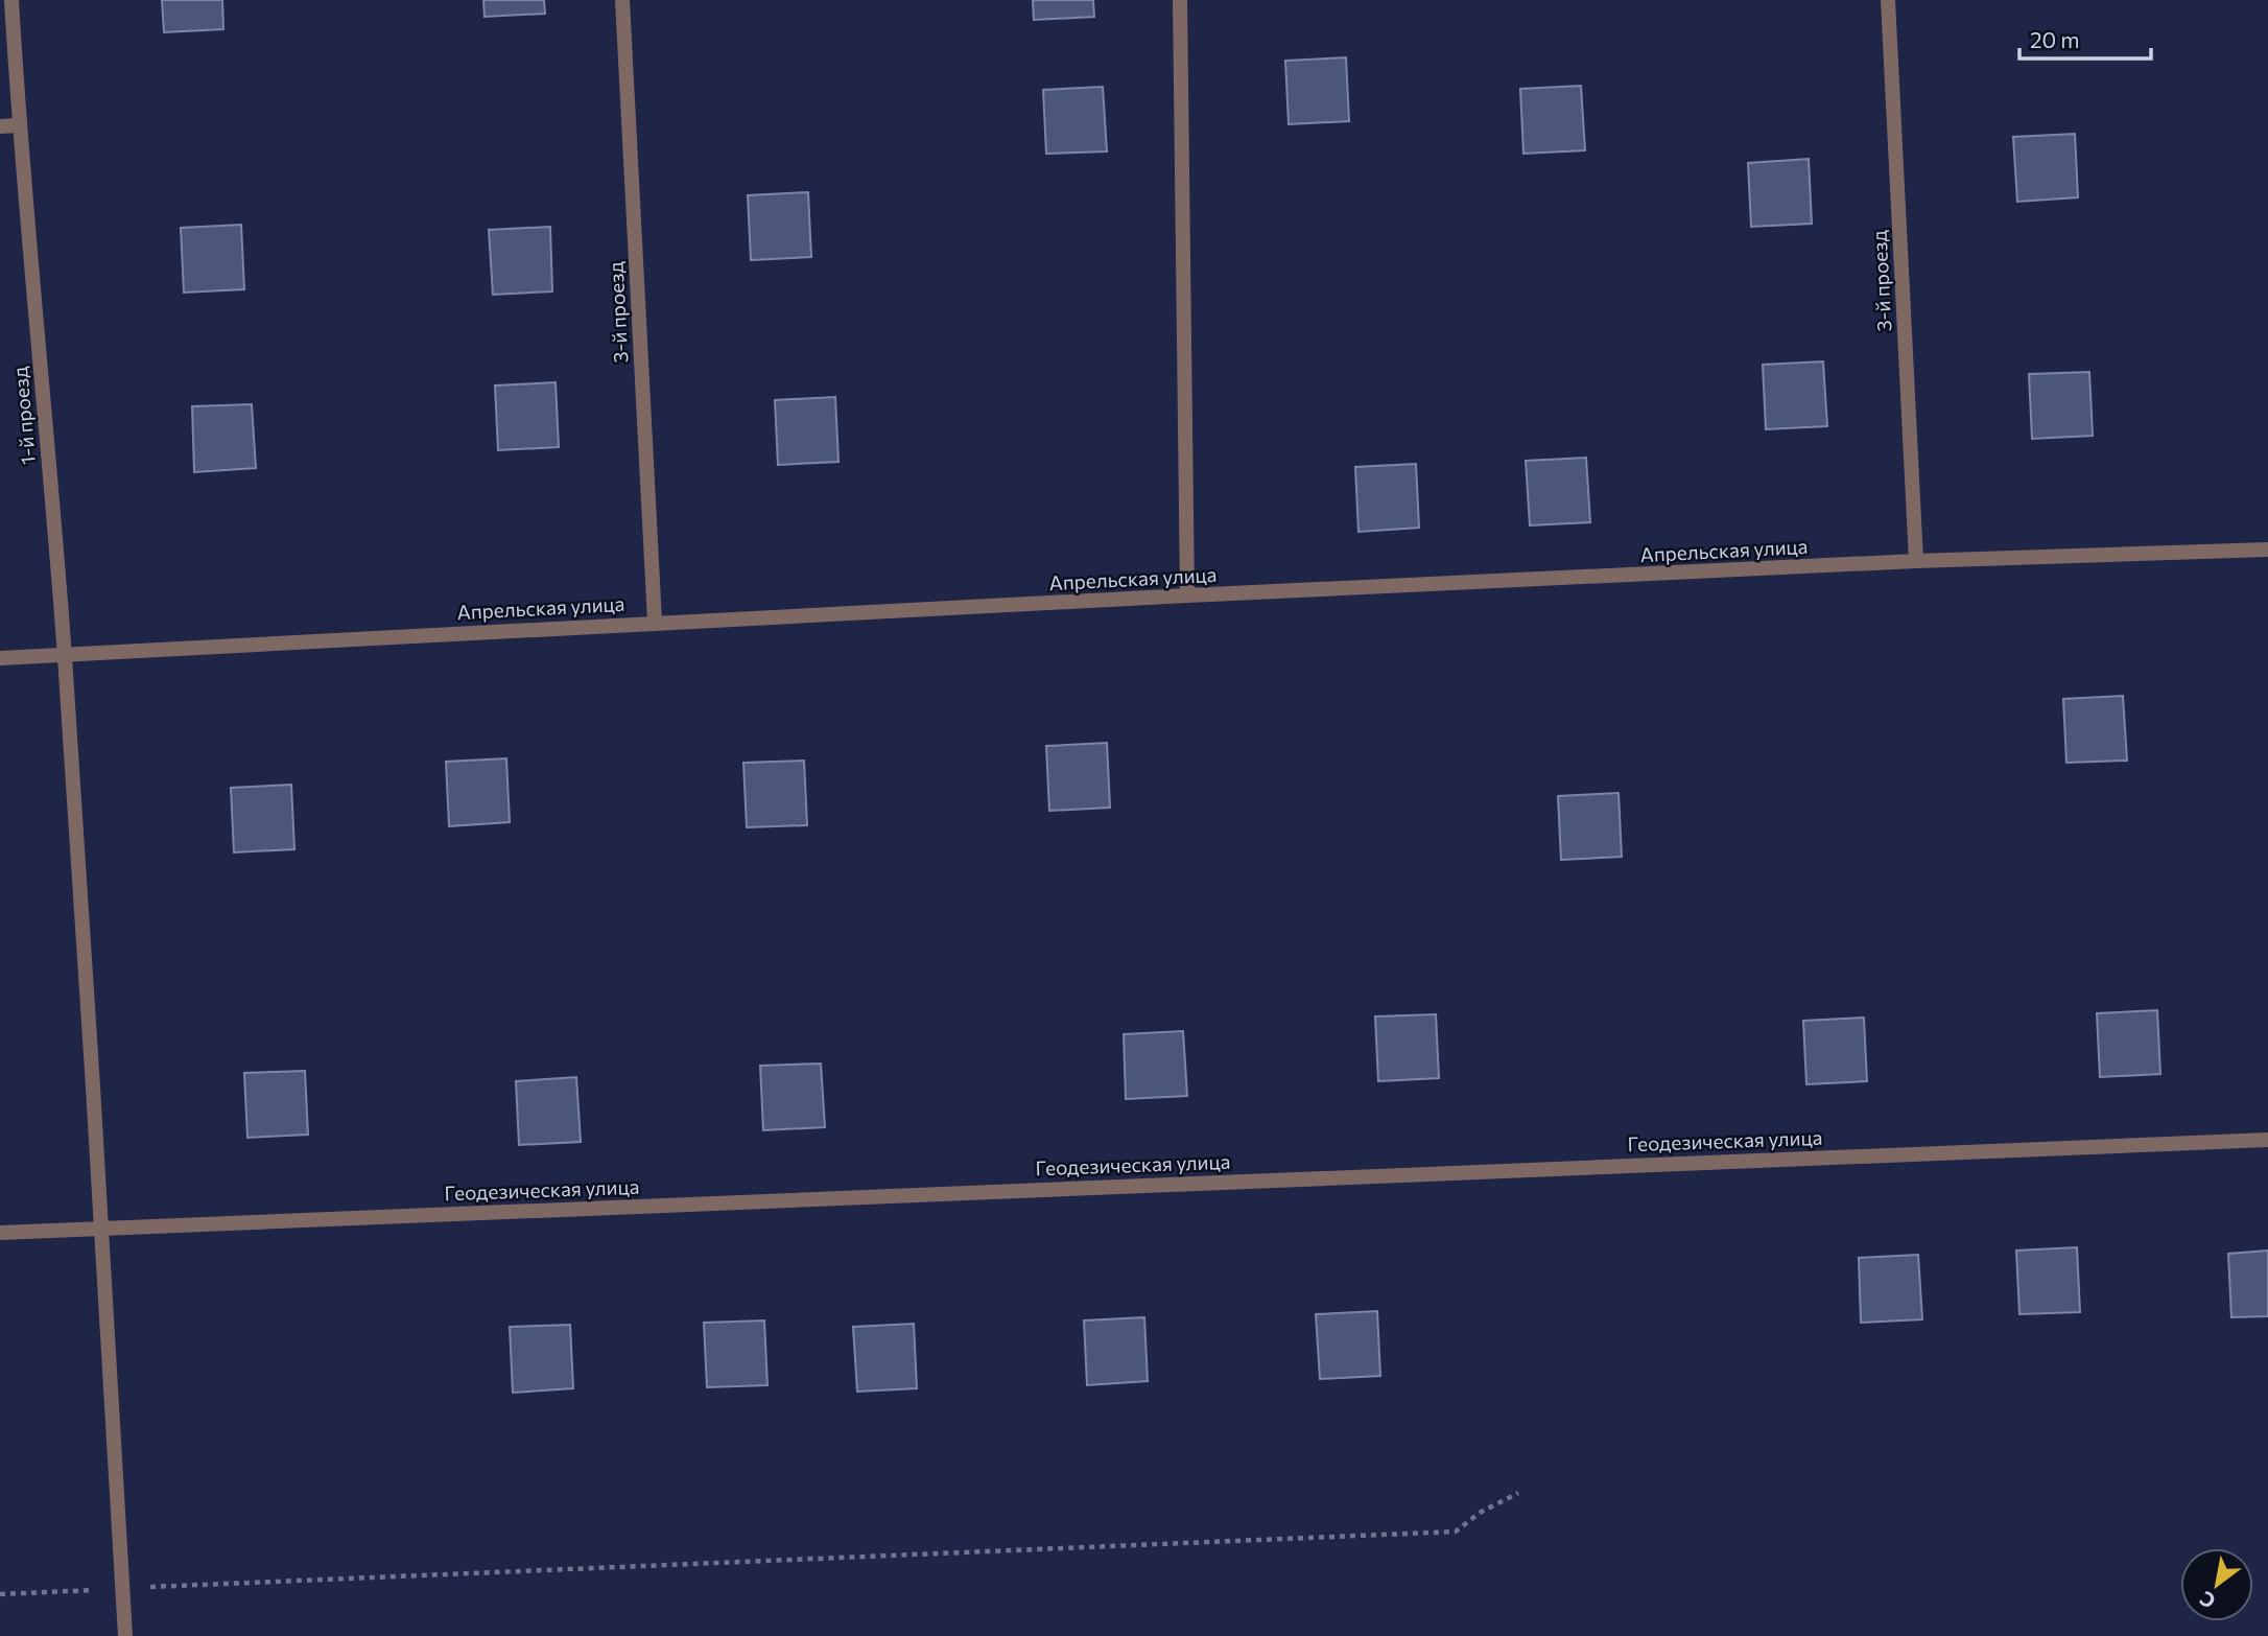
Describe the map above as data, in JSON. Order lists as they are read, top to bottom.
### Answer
{
  "streets": {
    "street": [
      "3-й проезд",
      "1-й проезд",
      "Апрельская улица",
      "Геодезическая улица"
    ]
  },
  "crossings": [
    ["3-й проезд", "Апрельская улица"],
    ["1-й проезд", "Апрельская улица"],
    ["1-й проезд", "Геодезическая улица"]
  ],
  "scale_bar": "20 m",
  "north": "bottom left"
}
